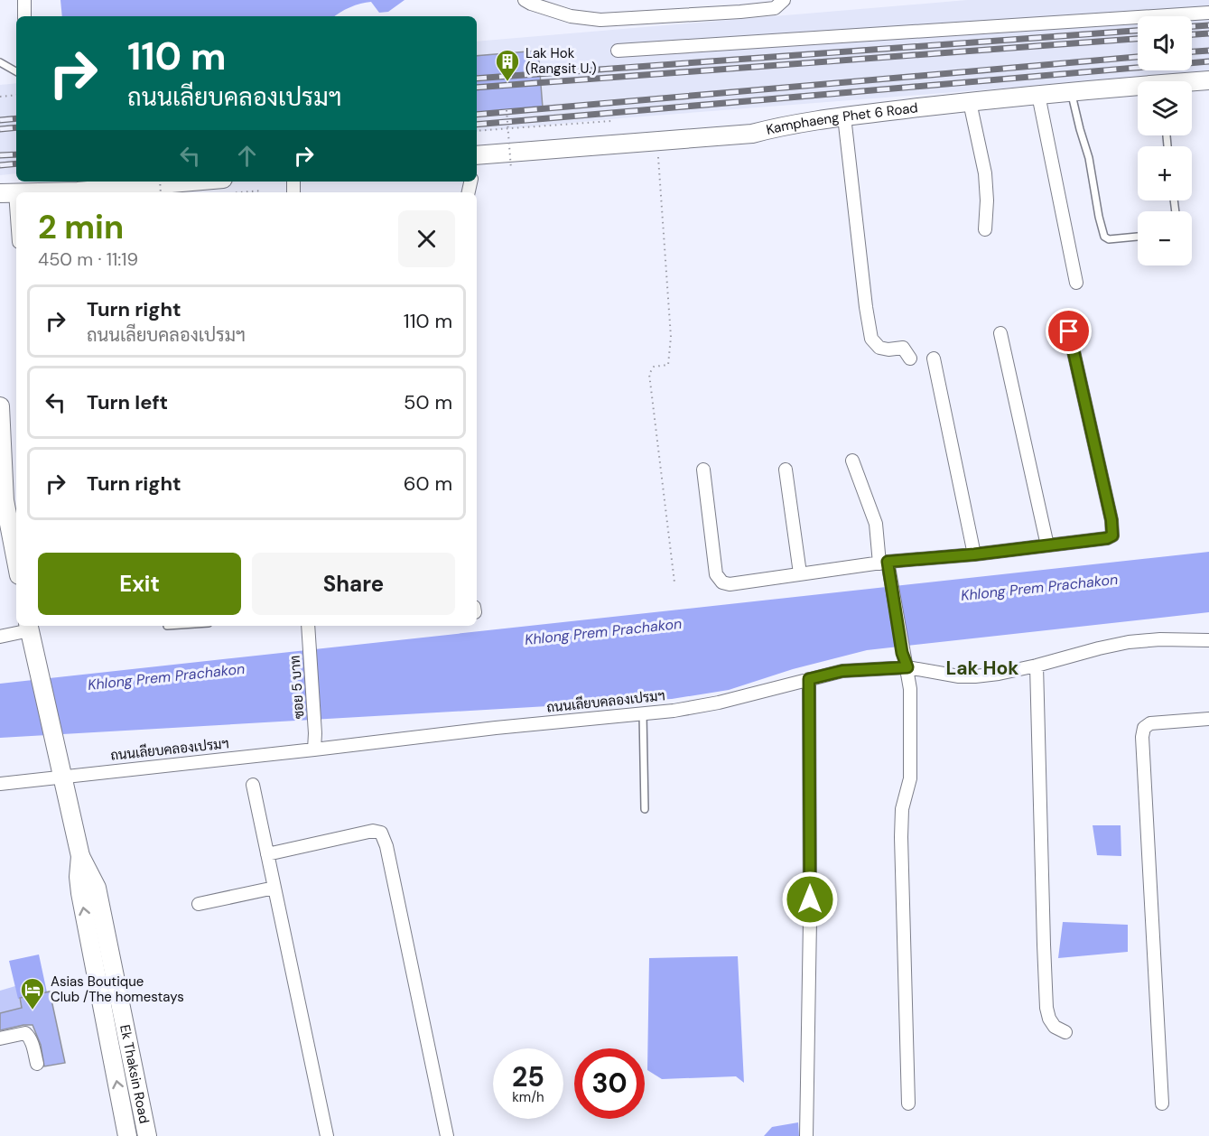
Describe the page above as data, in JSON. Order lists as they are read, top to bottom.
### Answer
{
  "streets": {
    "street": [
      "Kamphaeng Phet 6 Road",
      "ซอย 5 บาท",
      "ถนนเลียบคลองเปรมฯ",
      "Ek Thaksin Road"
    ]
  },
  "crossings": [
    ["ซอย 5 บาท", "ถนนเลียบคลองเปรมฯ"],
    ["ถนนเลียบคลองเปรมฯ", "Ek Thaksin Road"]
  ],
  "districts": ["Lak Hok"],
  "water": ["Khlong Prem Prachakon"],
  "places": {
    "building": ["Lak Hok (Rangsit U.)"],
    "hotel": ["Asias Boutique Club /The homestays"]
  },
  "page": {
    "map_buttons": ["+", "−"],
    "turn": ["110 m", "ถนนเลียบคลองเปรมฯ"],
    "heading": ["2 min", "450 m · 11:19"],
    "list": [
      {
        "name": "Turn right",
        "note": "ถนนเลียบคลองเปรมฯ",
        "value": "110 m"
      },
      {
        "name": "Turn left",
        "value": "50 m"
      },
      {
        "name": "Turn right",
        "value": "60 m"
      }
    ],
    "buttons": ["Exit", "Share"],
    "speed": "25 km/h",
    "limit": "30"
  }
}
